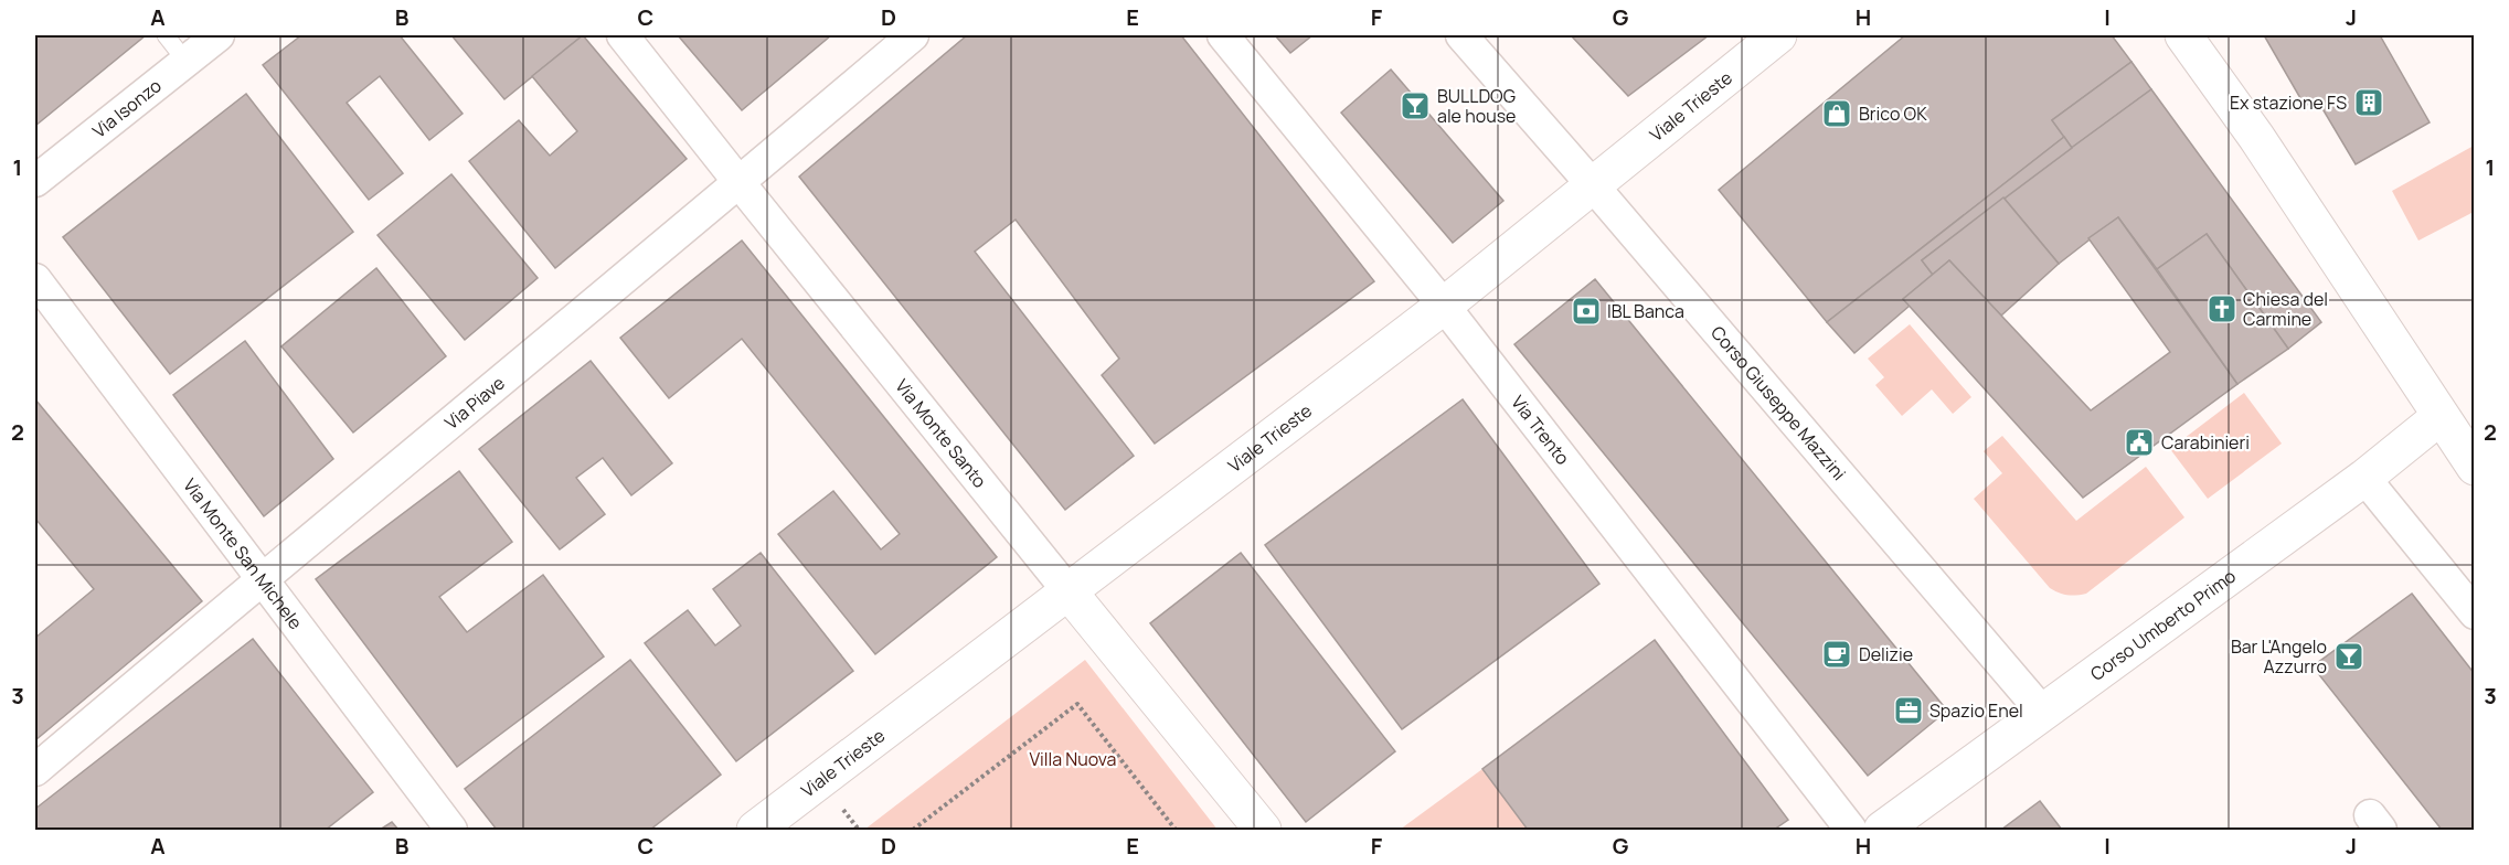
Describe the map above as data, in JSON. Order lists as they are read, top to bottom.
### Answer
{
  "streets": {
    "street": [
      "Viale Trieste",
      "Via Isonzo",
      "Via Piave",
      "Corso Giuseppe Mazzini",
      "Via Trento",
      "Via Monte Santo",
      "Via Monte San Michele",
      "Corso Umberto Primo"
    ]
  },
  "crossings": [
    ["Viale Trieste", "Corso Giuseppe Mazzini"],
    ["Viale Trieste", "Via Trento"],
    ["Viale Trieste", "Via Monte Santo"],
    ["Via Piave", "Via Monte Santo"],
    ["Via Piave", "Via Monte San Michele"],
    ["Corso Giuseppe Mazzini", "Corso Umberto Primo"]
  ],
  "parks": ["Villa Nuova"],
  "places": {
    "building": ["Ex stazione FS"],
    "bar": ["BULLDOG ale house", "Bar L'Angelo Azzurro"],
    "shop": ["Brico OK"],
    "church": ["Chiesa del Carmine"],
    "bank": ["IBL Banca"],
    "public building": ["Carabinieri"],
    "cafe": ["Delizie"],
    "office": ["Spazio Enel"]
  },
  "grid": {
    "columns": [
      "A",
      "B",
      "C",
      "D",
      "E",
      "F",
      "G",
      "H",
      "I",
      "J"
    ],
    "rows": ["1", "2", "3"]
  }
}
